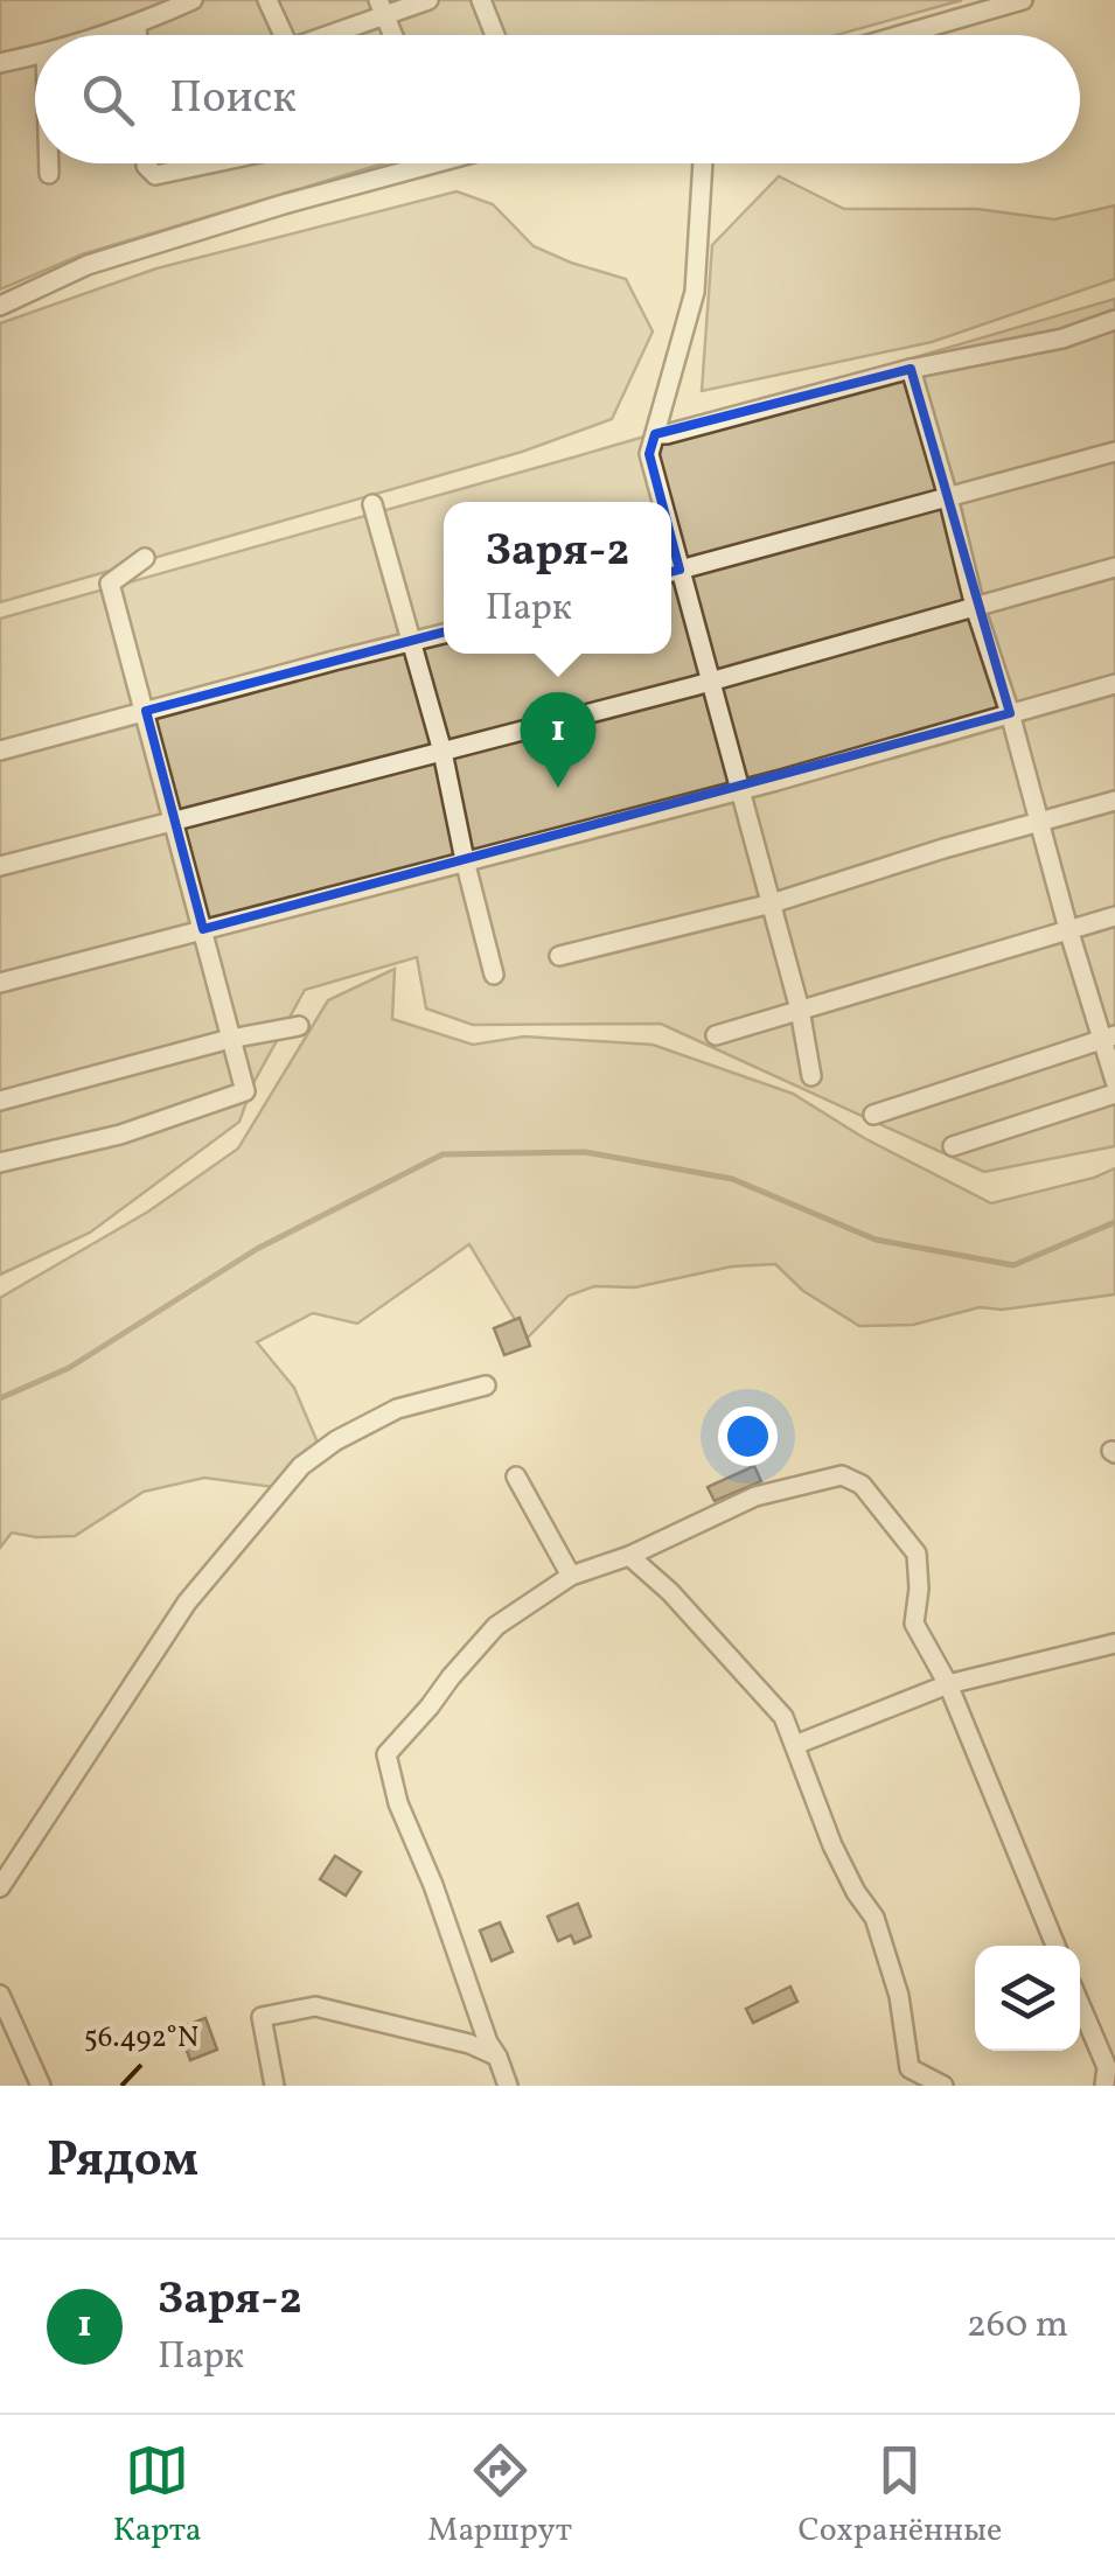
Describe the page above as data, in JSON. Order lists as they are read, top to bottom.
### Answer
{
  "page": {
    "search": "Поиск",
    "popup": ["Заря-2", "Парк"],
    "pins": "1",
    "heading": "Рядом",
    "list": [
      {
        "mark": "1",
        "name": "Заря-2",
        "note": "Парк",
        "value": "260 m"
      }
    ],
    "nav": ["Карта", "Маршрут", "Сохранённые"]
  },
  "coordinates": ["56.492°N"]
}
